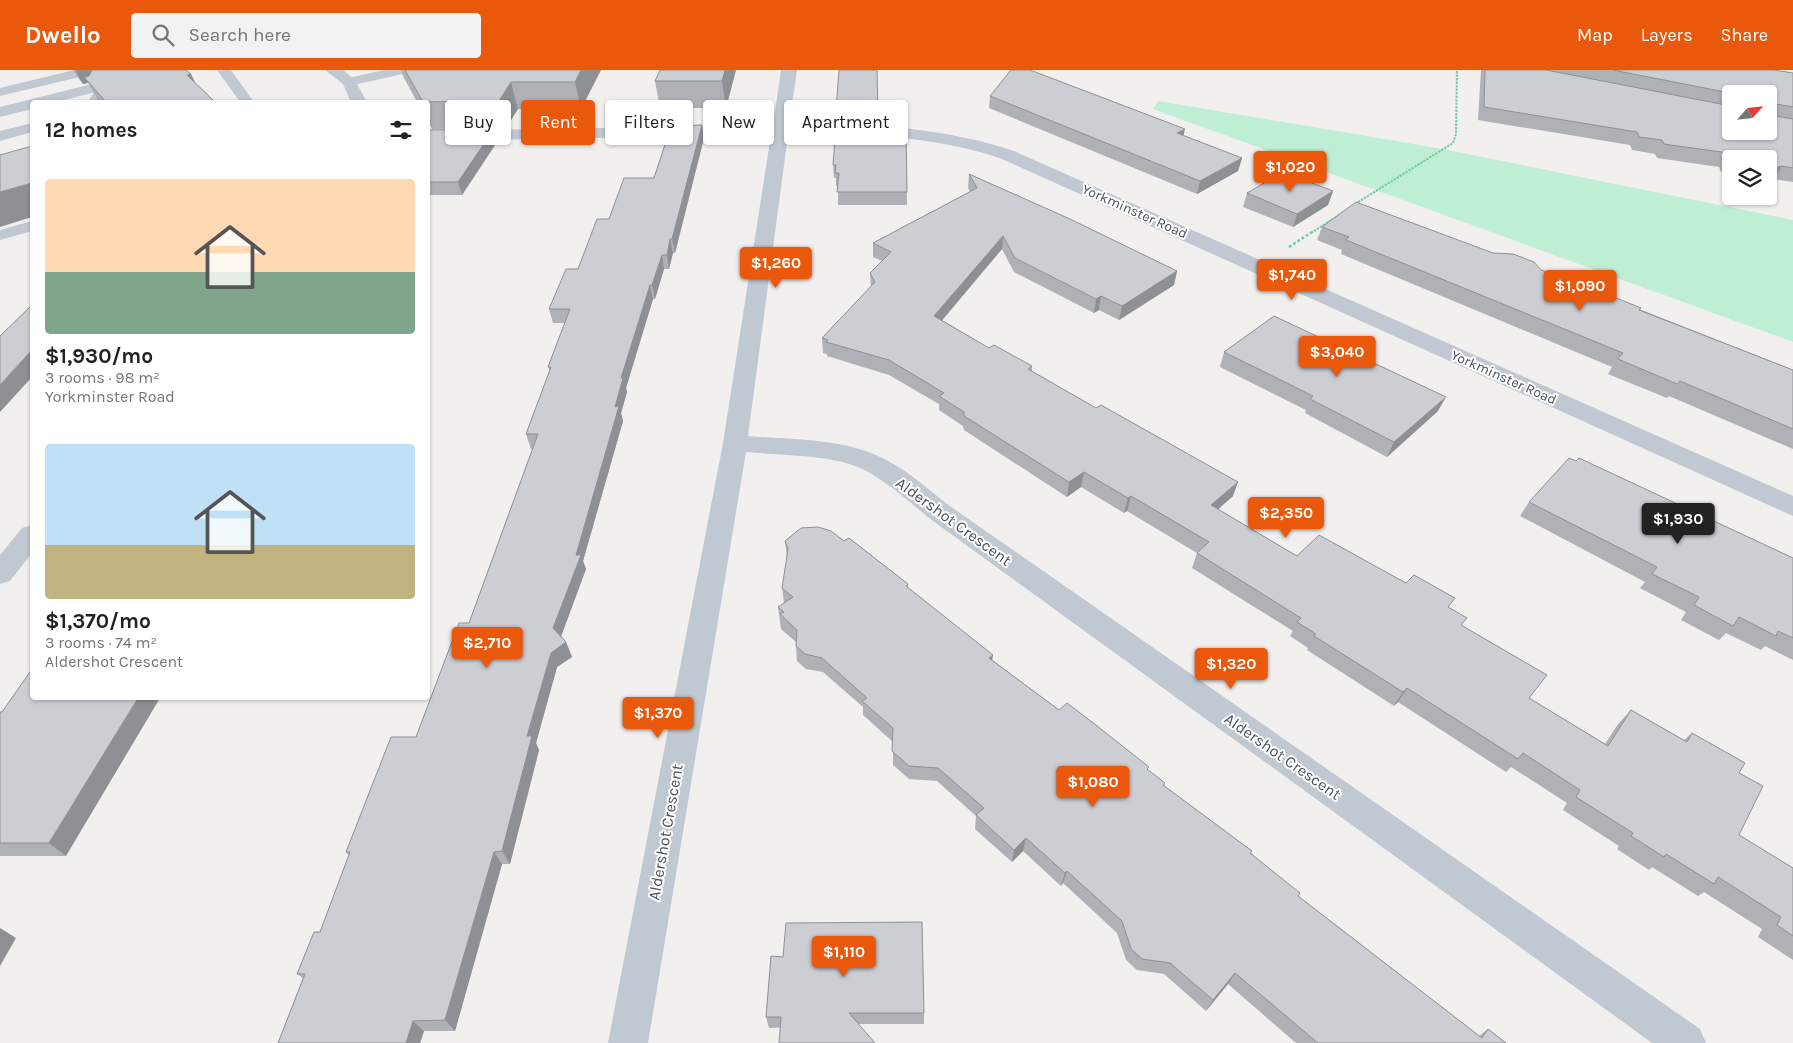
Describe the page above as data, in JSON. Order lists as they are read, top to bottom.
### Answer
{
  "streets": {
    "street": ["Yorkminster Road", "Aldershot Crescent"]
  },
  "crossings": [
    ["Yorkminster Road", "Aldershot Crescent"]
  ],
  "north": "top right",
  "page": {
    "header": "Dwello",
    "search": "Search here",
    "nav": ["Map", "Layers", "Share"],
    "chip": [
      "Buy",
      "Rent",
      "Filters",
      "New",
      "Apartment"
    ],
    "heading": "12 homes",
    "price": [
      "$1,020",
      "$1,260",
      "$1,740",
      "$1,090",
      "$3,040",
      "$2,350",
      "$1,930",
      "$2,710",
      "$1,320",
      "$1,370",
      "$1,080",
      "$1,110"
    ],
    "list": [
      {
        "name": "$1,930/mo",
        "note": "3 rooms · 98 m² · Yorkminster Road"
      },
      {
        "name": "$1,370/mo",
        "note": "3 rooms · 74 m² · Aldershot Crescent"
      }
    ]
  }
}
